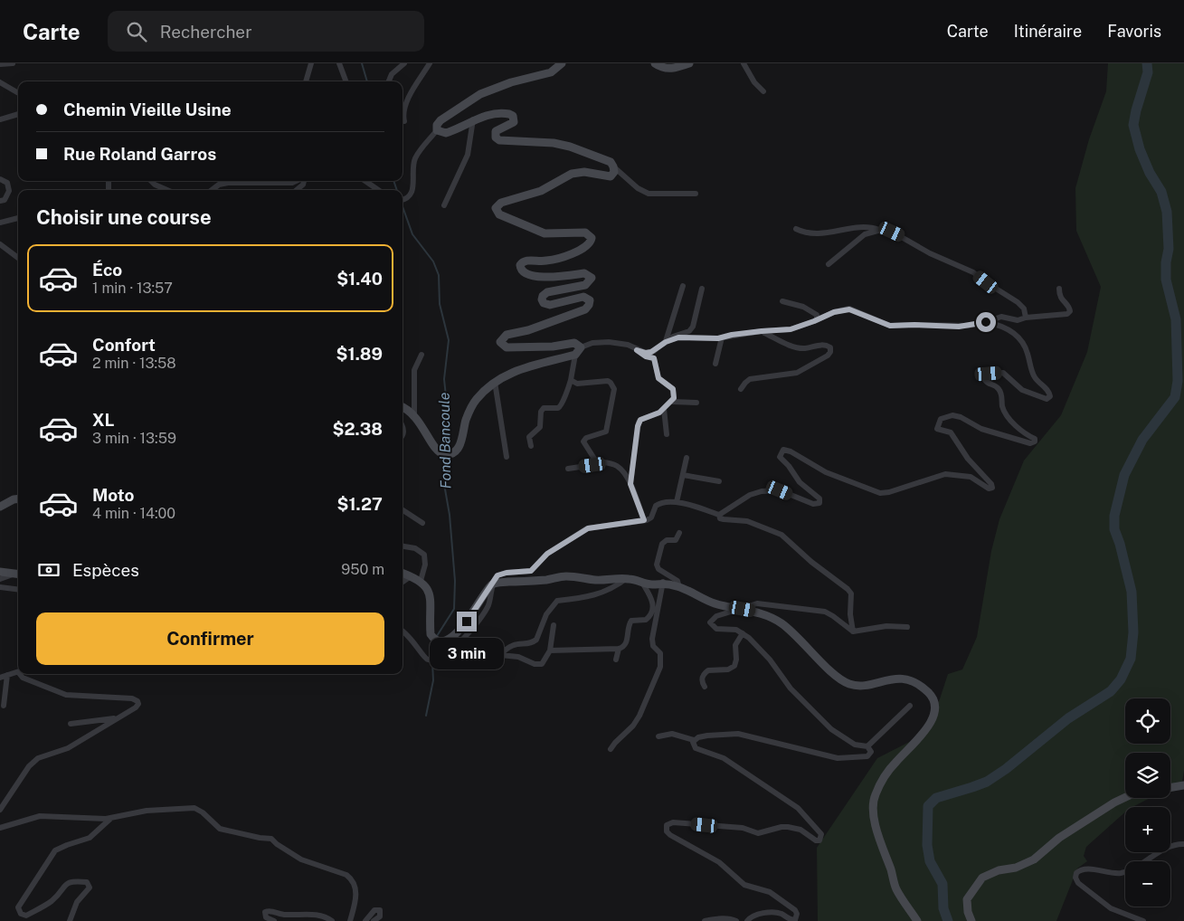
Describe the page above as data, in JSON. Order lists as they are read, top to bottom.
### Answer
{
  "water": ["Fond Bancoule"],
  "page": {
    "header": "Carte",
    "search": "Rechercher",
    "nav": ["Carte", "Itinéraire", "Favoris"],
    "banner": ["Chemin Vieille Usine", "Rue Roland Garros"],
    "heading": "Choisir une course",
    "list": [
      {
        "name": "Éco",
        "note": "1 min · 13:57",
        "value": "$1.40"
      },
      {
        "name": "Confort",
        "note": "2 min · 13:58",
        "value": "$1.89"
      },
      {
        "name": "XL",
        "note": "3 min · 13:59",
        "value": "$2.38"
      },
      {
        "name": "Moto",
        "note": "4 min · 14:00",
        "value": "$1.27"
      }
    ],
    "pay": ["Espèces", "950 m"],
    "buttons": "Confirmer",
    "bubble": "3 min",
    "map_buttons": ["+", "−"]
  }
}
